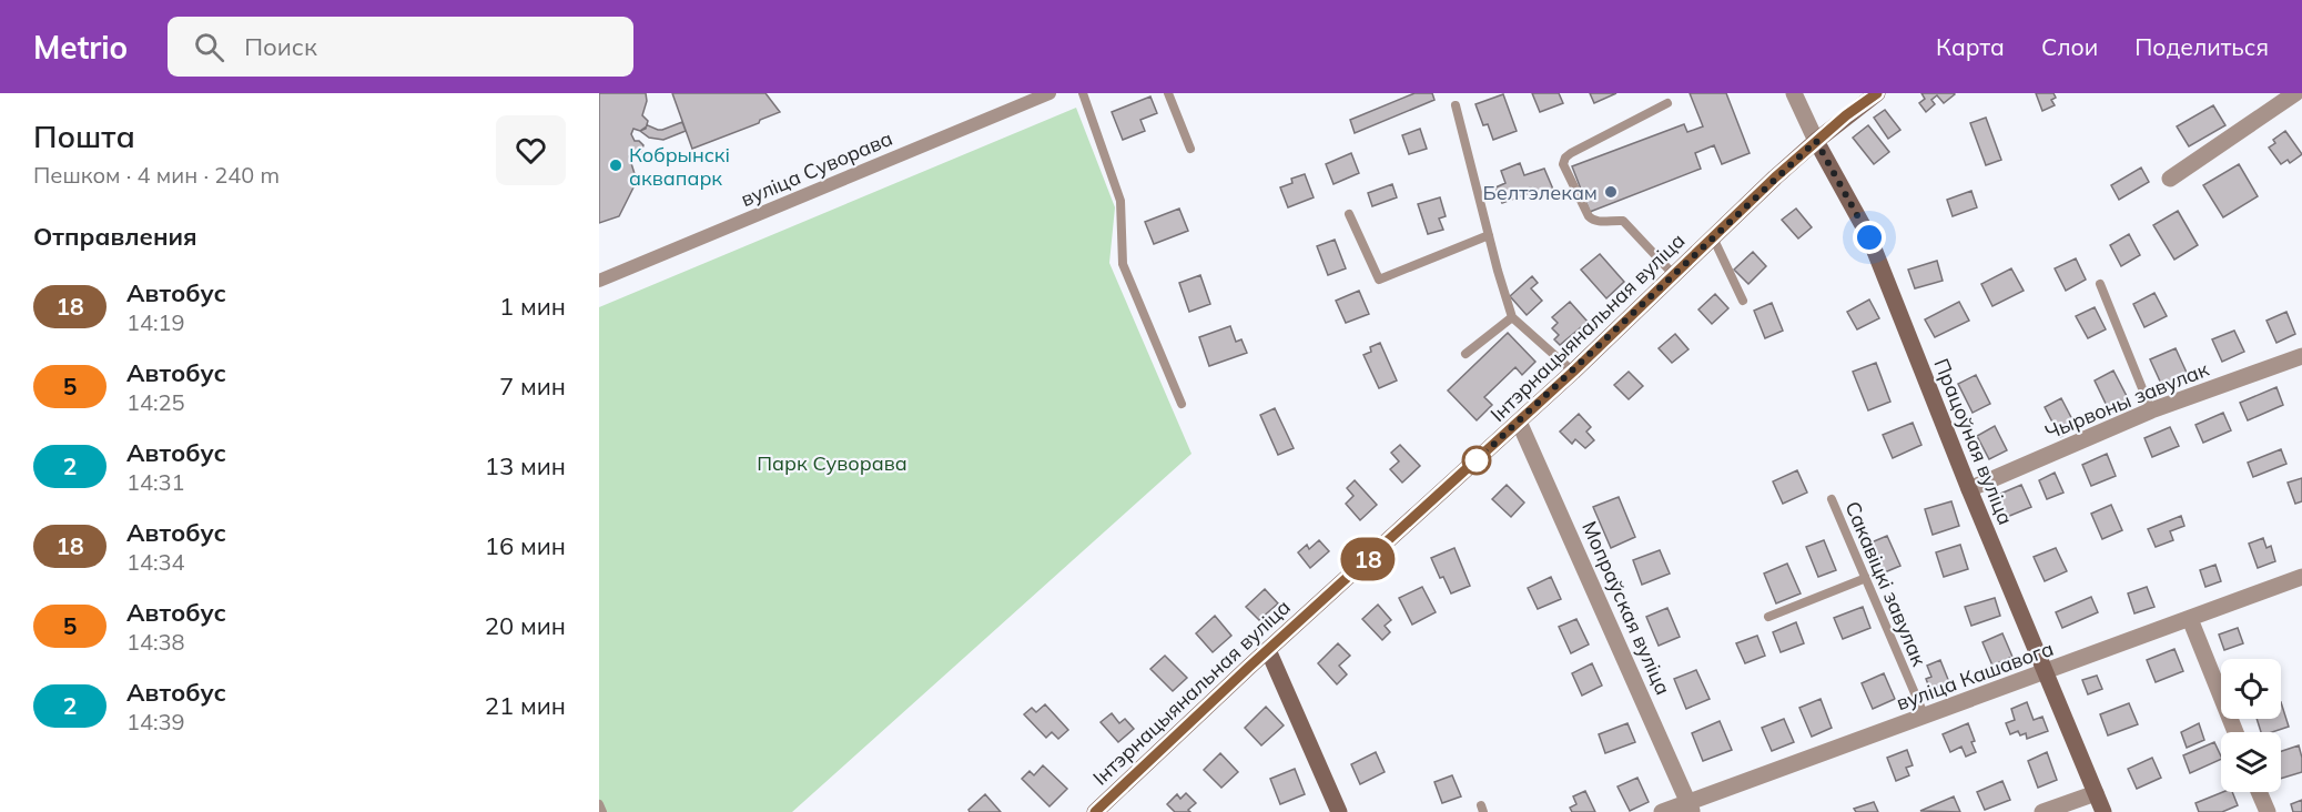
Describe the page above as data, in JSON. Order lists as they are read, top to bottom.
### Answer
{
  "streets": {
    "main road": ["Інтэрнацыянальная вуліца", "Працоўная вуліца"],
    "street": [
      "вуліца Суворава",
      "Чырвоны завулак",
      "Мопраўская вуліца",
      "вуліца Кашавога"
    ],
    "lane": ["Сакавіцкі завулак"]
  },
  "crossings": [
    ["Інтэрнацыянальная вуліца", "Працоўная вуліца"],
    ["Інтэрнацыянальная вуліца", "Мопраўская вуліца"],
    ["Чырвоны завулак", "Працоўная вуліца"],
    ["Працоўная вуліца", "вуліца Кашавога"],
    ["Сакавіцкі завулак", "вуліца Кашавога"],
    ["Мопраўская вуліца", "вуліца Кашавога"]
  ],
  "parks": ["Парк Суворава"],
  "places": ["Кобрынскі аквапарк", "Белтэлекам"],
  "lines": ["bus line 18"],
  "page": {
    "header": "Metrio",
    "search": "Поиск",
    "nav": ["Карта", "Слои", "Поделиться"],
    "heading": [
      ["Пошта", "Пешком · 4 мин · 240 m"],
      "Отправления"
    ],
    "on_map": "18",
    "list": [
      {
        "mark": "18",
        "name": "Автобус",
        "note": "14:19",
        "value": "1 мин"
      },
      {
        "mark": "5",
        "name": "Автобус",
        "note": "14:25",
        "value": "7 мин"
      },
      {
        "mark": "2",
        "name": "Автобус",
        "note": "14:31",
        "value": "13 мин"
      },
      {
        "mark": "18",
        "name": "Автобус",
        "note": "14:34",
        "value": "16 мин"
      },
      {
        "mark": "5",
        "name": "Автобус",
        "note": "14:38",
        "value": "20 мин"
      },
      {
        "mark": "2",
        "name": "Автобус",
        "note": "14:39",
        "value": "21 мин"
      }
    ]
  }
}
